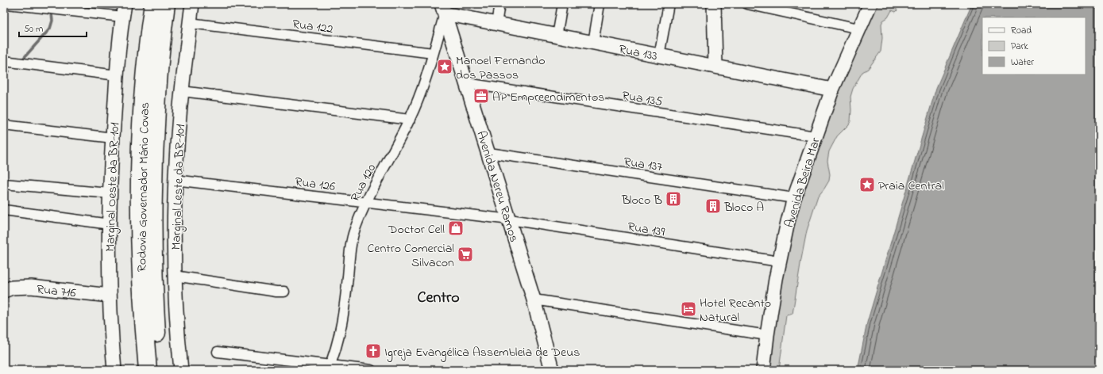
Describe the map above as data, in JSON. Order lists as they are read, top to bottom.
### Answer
{
  "streets": {
    "highway": ["Rodovia Governador Mário Covas"],
    "main road": [
      "Rua 133",
      "Avenida Beira Mar",
      "Avenida Nereu Ramos",
      "Marginal Oeste da BR-101",
      "Marginal Leste da BR-101",
      "Rua 716"
    ],
    "street": [
      "Rua 122",
      "Rua 135",
      "Rua 137",
      "Rua 120",
      "Rua 126",
      "Rua 139"
    ]
  },
  "crossings": [
    ["Rua 122", "Rua 120"],
    ["Rua 122", "Marginal Leste da BR-101"],
    ["Rua 133", "Rua 120"],
    ["Rua 133", "Avenida Beira Mar"],
    ["Rua 133", "Avenida Nereu Ramos"],
    ["Rua 135", "Avenida Beira Mar"],
    ["Rua 135", "Avenida Nereu Ramos"],
    ["Rua 137", "Avenida Beira Mar"],
    ["Rua 137", "Avenida Nereu Ramos"],
    ["Rua 120", "Rua 126"],
    ["Rua 120", "Avenida Nereu Ramos"],
    ["Avenida Beira Mar", "Rua 139"],
    ["Rua 126", "Avenida Nereu Ramos"],
    ["Rua 126", "Marginal Leste da BR-101"],
    ["Rua 126", "Rua 139"],
    ["Avenida Nereu Ramos", "Rua 139"],
    ["Marginal Oeste da BR-101", "Rua 716"]
  ],
  "districts": ["Centro"],
  "places": {
    "place": ["Manoel Fernando dos Passos", "Praia Central"],
    "office": ["AP Empreendimentos"],
    "building": ["Bloco B", "Bloco A"],
    "shop": ["Doctor Cell"],
    "supermarket": ["Centro Comercial Silvacon"],
    "hotel": ["Hotel Recanto Natural"],
    "church": ["Igreja Evangélica Assembleia de Deus"]
  },
  "legend": ["Road", "Park", "Water"],
  "scale_bar": "50 m"
}
